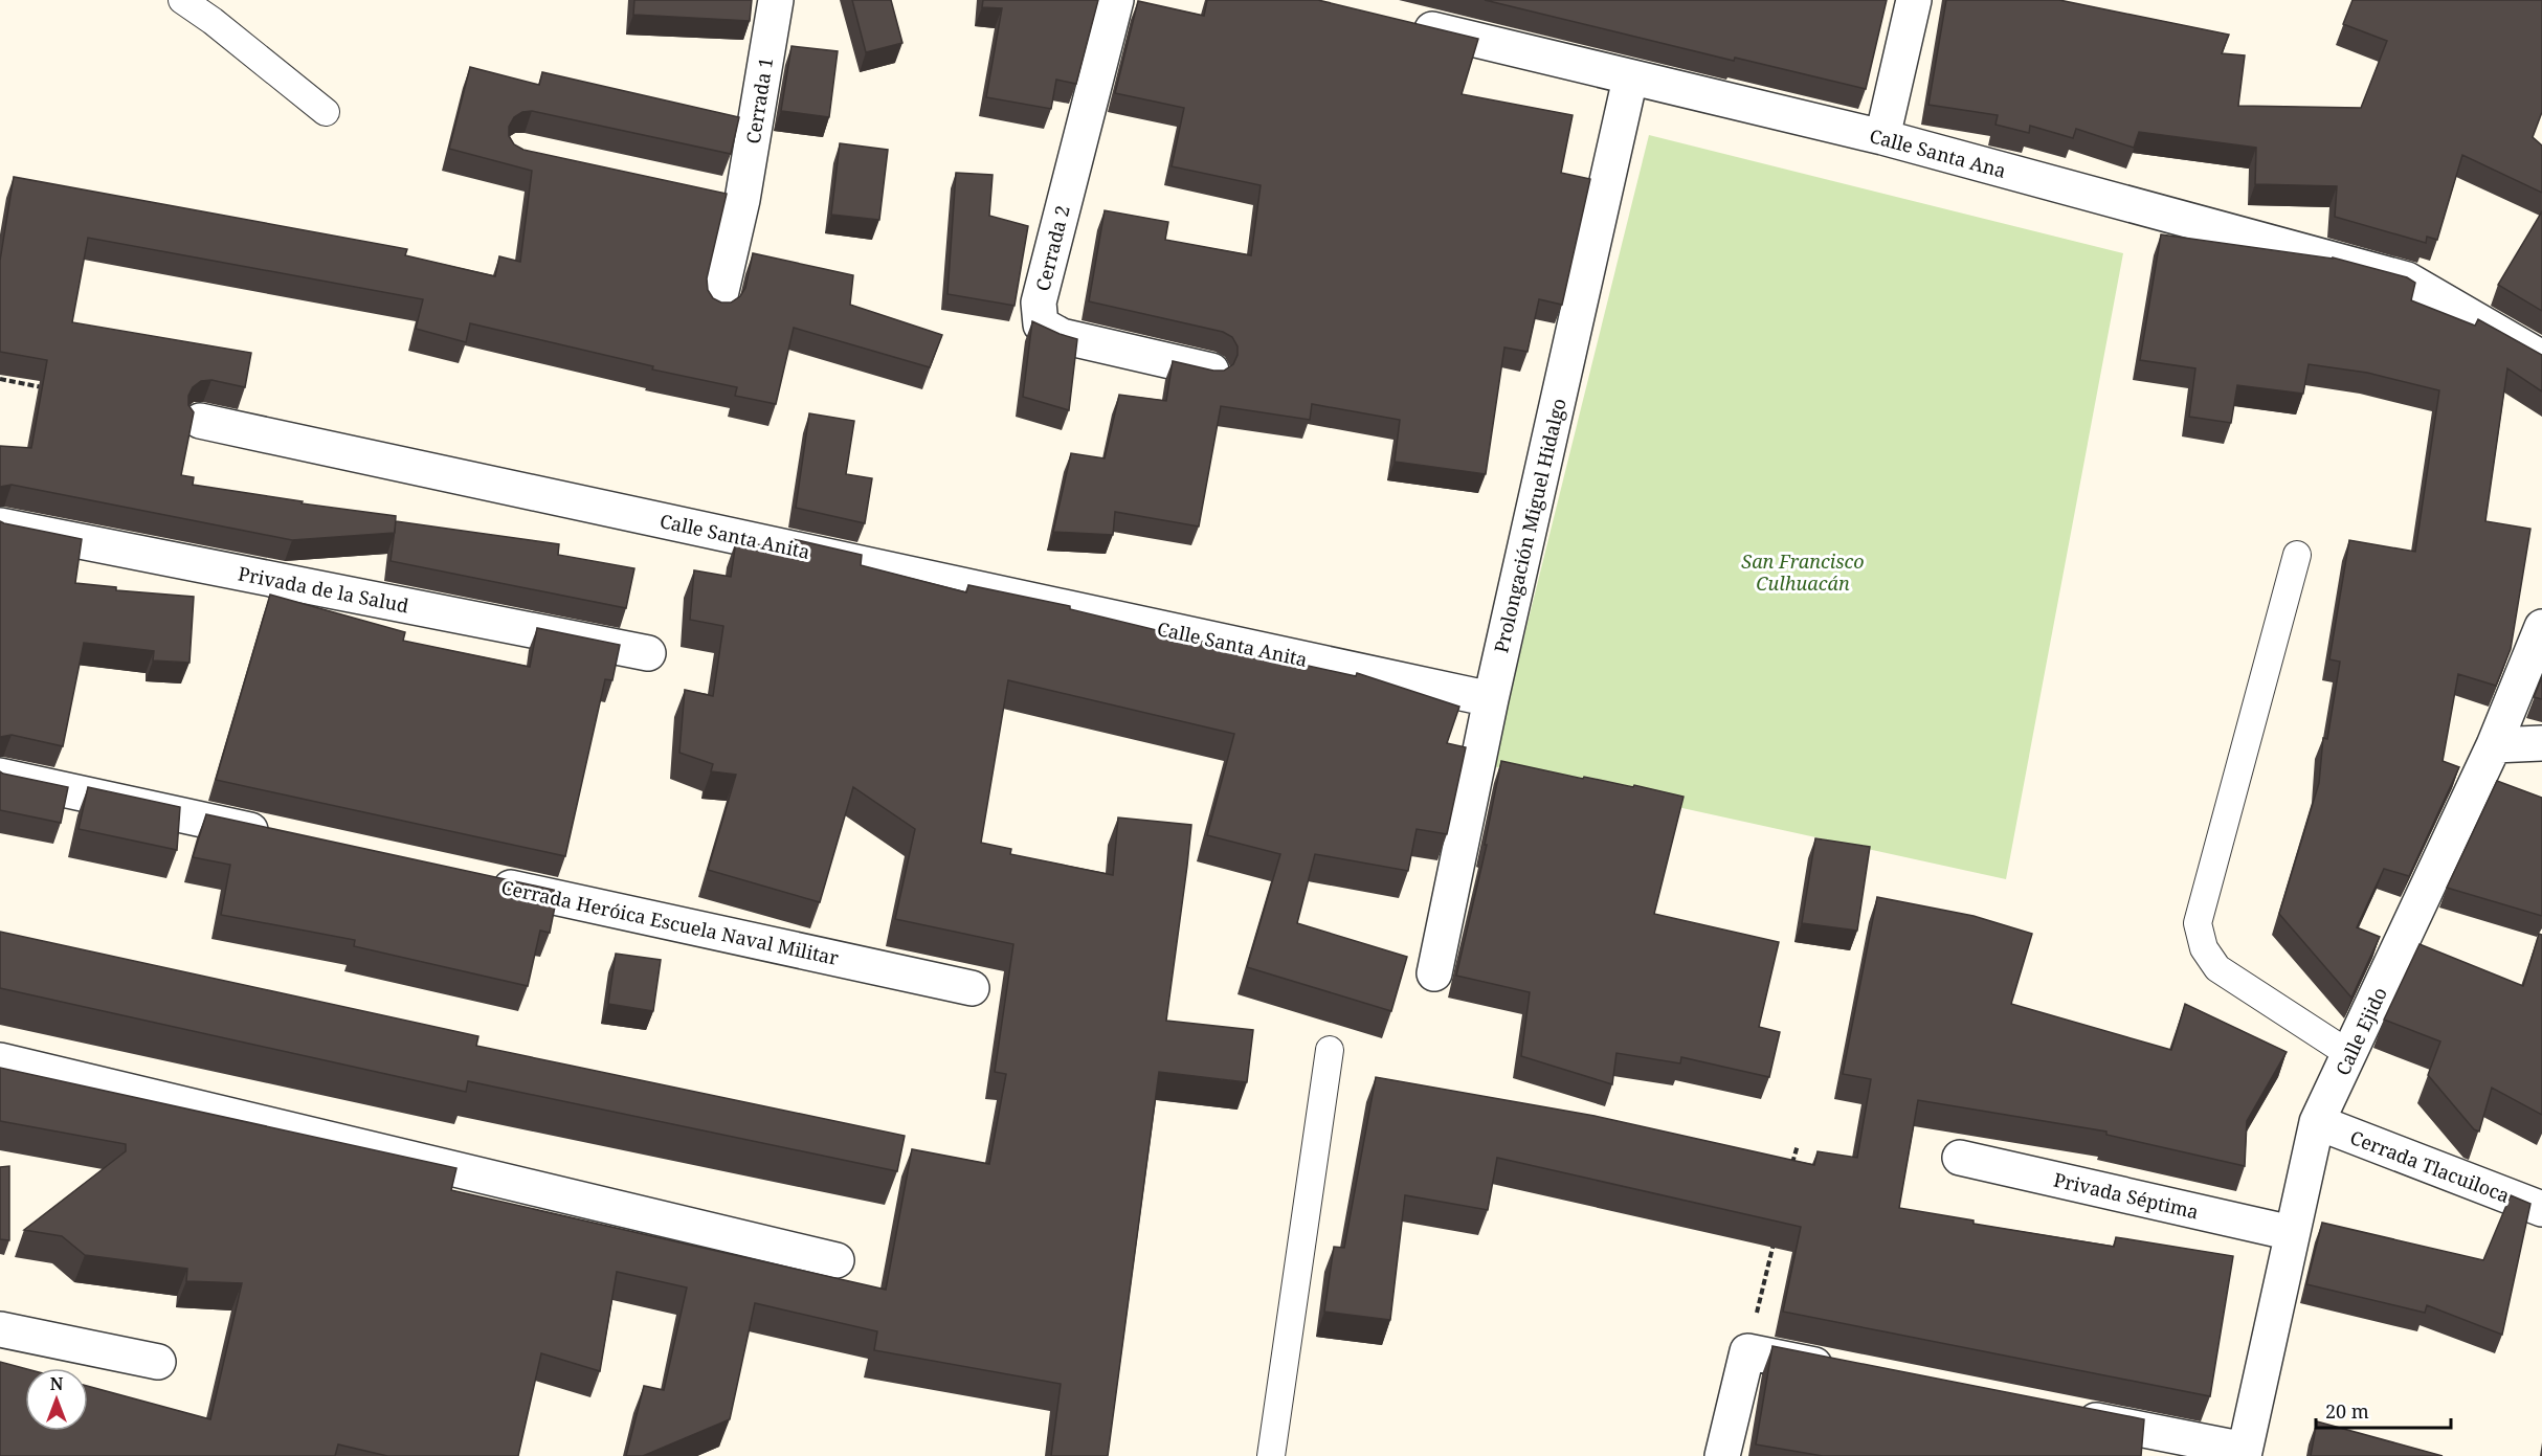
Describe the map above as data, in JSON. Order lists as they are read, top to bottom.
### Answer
{
  "streets": {
    "street": [
      "Cerrada 1",
      "Calle Santa Ana",
      "Cerrada 2",
      "Prolongación Miguel Hidalgo",
      "Calle Santa Anita",
      "Privada de la Salud",
      "Cerrada Heróica Escuela Naval Militar",
      "Calle Ejido",
      "Cerrada Tlacuiloca",
      "Privada Séptima"
    ]
  },
  "crossings": [
    ["Calle Santa Ana", "Prolongación Miguel Hidalgo"],
    ["Prolongación Miguel Hidalgo", "Calle Santa Anita"],
    ["Calle Ejido", "Cerrada Tlacuiloca"],
    ["Calle Ejido", "Privada Séptima"]
  ],
  "parks": ["San Francisco Culhuacán"],
  "scale_bar": "20 m",
  "north": "top"
}
